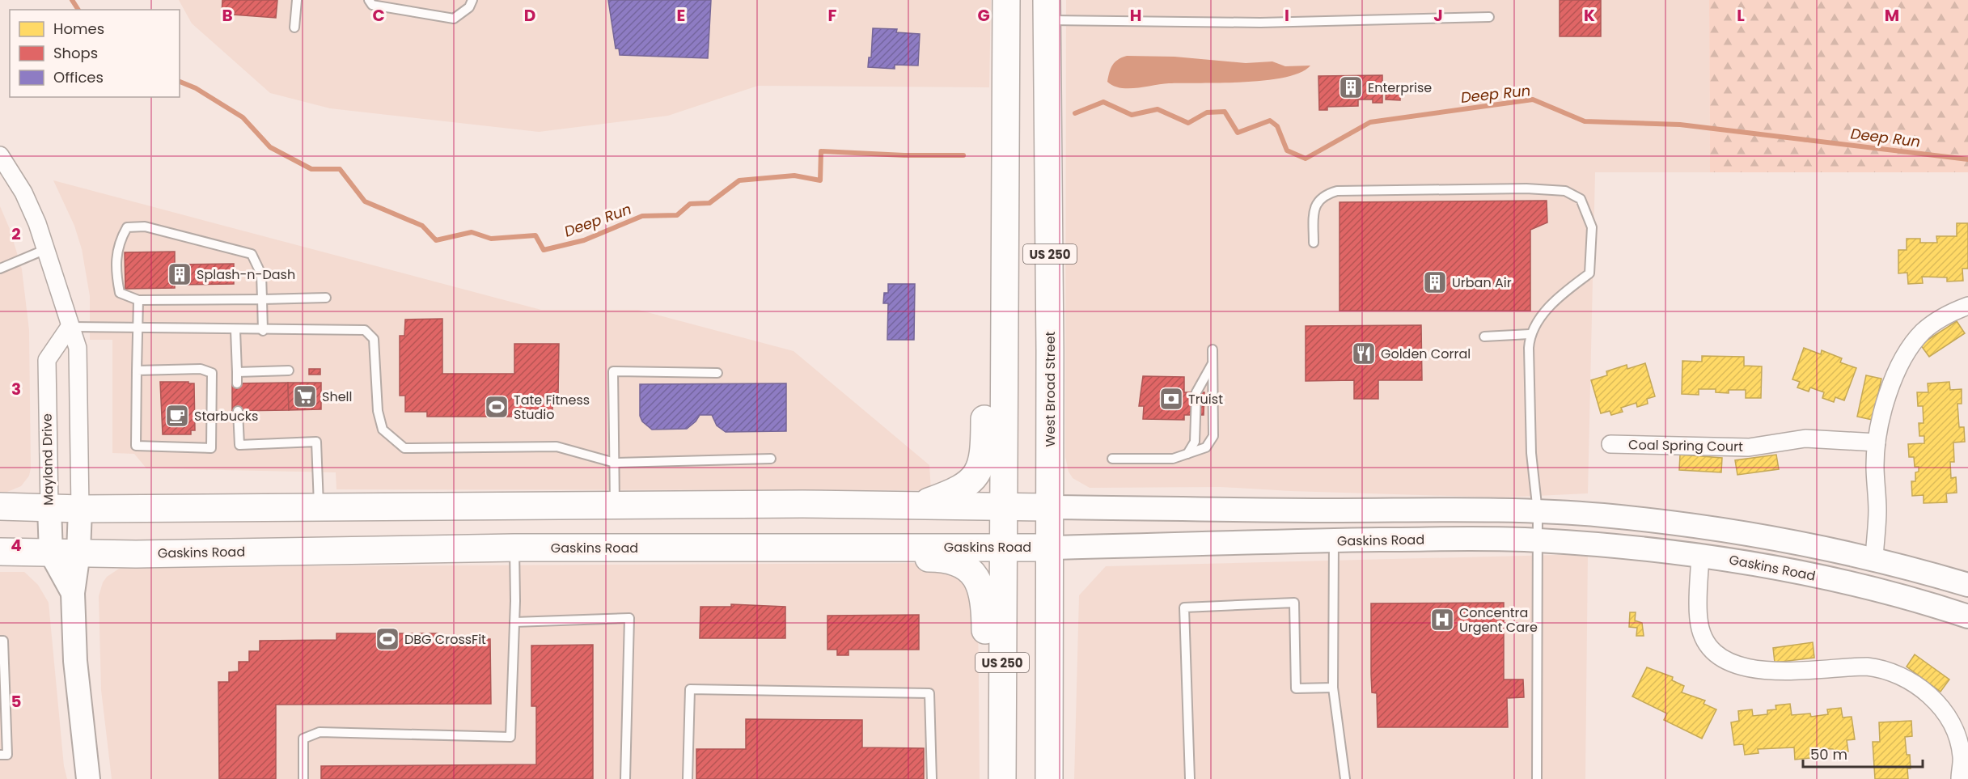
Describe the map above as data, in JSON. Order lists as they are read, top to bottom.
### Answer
{
  "streets": {
    "main road": [
      "US 250",
      "West Broad Street",
      "Mayland Drive",
      "Gaskins Road"
    ],
    "street": ["Coal Spring Court"]
  },
  "crossings": [
    ["US 250", "Gaskins Road"],
    ["West Broad Street", "Gaskins Road"],
    ["Mayland Drive", "Gaskins Road"]
  ],
  "water": ["Deep Run"],
  "places": {
    "building": ["Enterprise", "Splash-n-Dash", "Urban Air"],
    "restaurant": ["Golden Corral"],
    "supermarket": ["Shell"],
    "bank": ["Truist"],
    "sports": ["Tate Fitness Studio", "DBG CrossFit"],
    "cafe": ["Starbucks"],
    "hospital": ["Concentra Urgent Care"]
  },
  "legend": ["Homes", "Shops", "Offices"],
  "scale_bar": "50 m",
  "grid": {
    "columns": [
      "B",
      "C",
      "D",
      "E",
      "F",
      "G",
      "H",
      "I",
      "J",
      "K",
      "L",
      "M"
    ],
    "rows": [
      "2",
      "3",
      "4",
      "5"
    ]
  }
}
